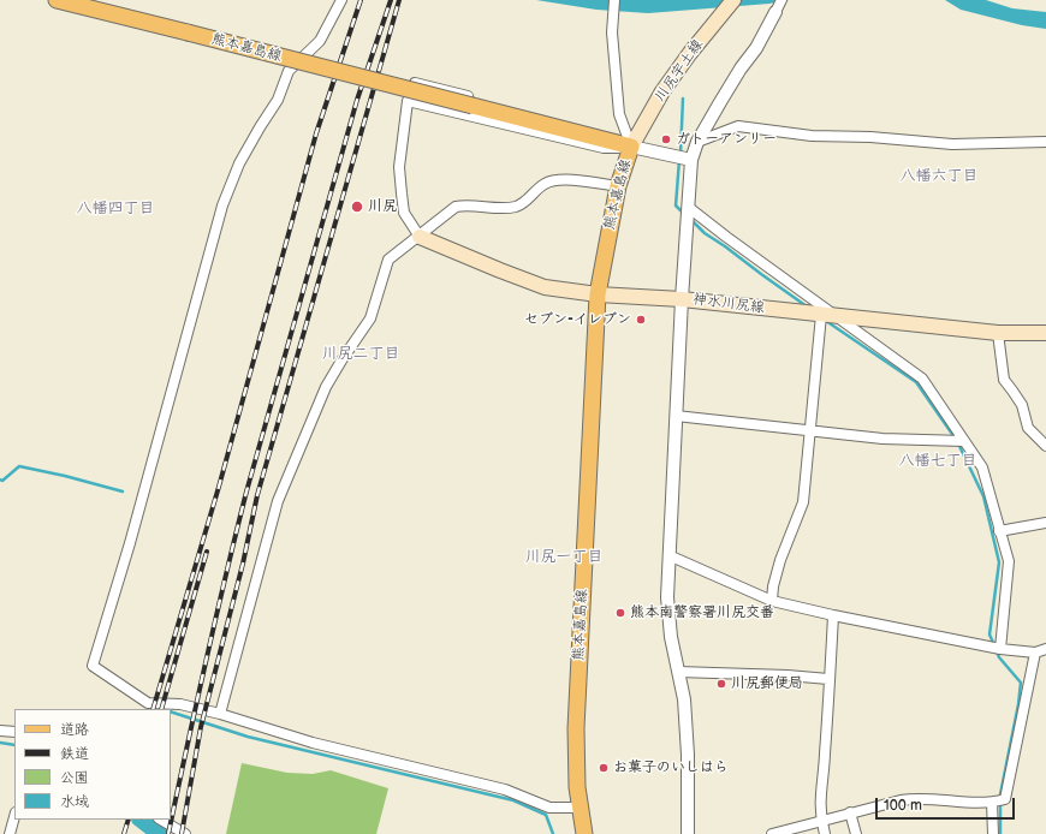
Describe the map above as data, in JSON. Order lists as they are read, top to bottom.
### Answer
{
  "streets": {
    "main road": ["熊本嘉島線", "川尻宇土線", "神水川尻線"]
  },
  "crossings": [
    ["熊本嘉島線", "川尻宇土線"],
    ["熊本嘉島線", "神水川尻線"]
  ],
  "districts": [
    "八幡六丁目",
    "八幡四丁目",
    "川尻二丁目",
    "八幡七丁目",
    "川尻一丁目"
  ],
  "places": [
    "ガトーアンリー",
    "川尻",
    "セブン-イレブン",
    "熊本南警察署川尻交番",
    "川尻郵便局",
    "お菓子のいしはら"
  ],
  "legend": [
    "道路",
    "鉄道",
    "公園",
    "水域"
  ],
  "scale_bar": "100 m"
}
